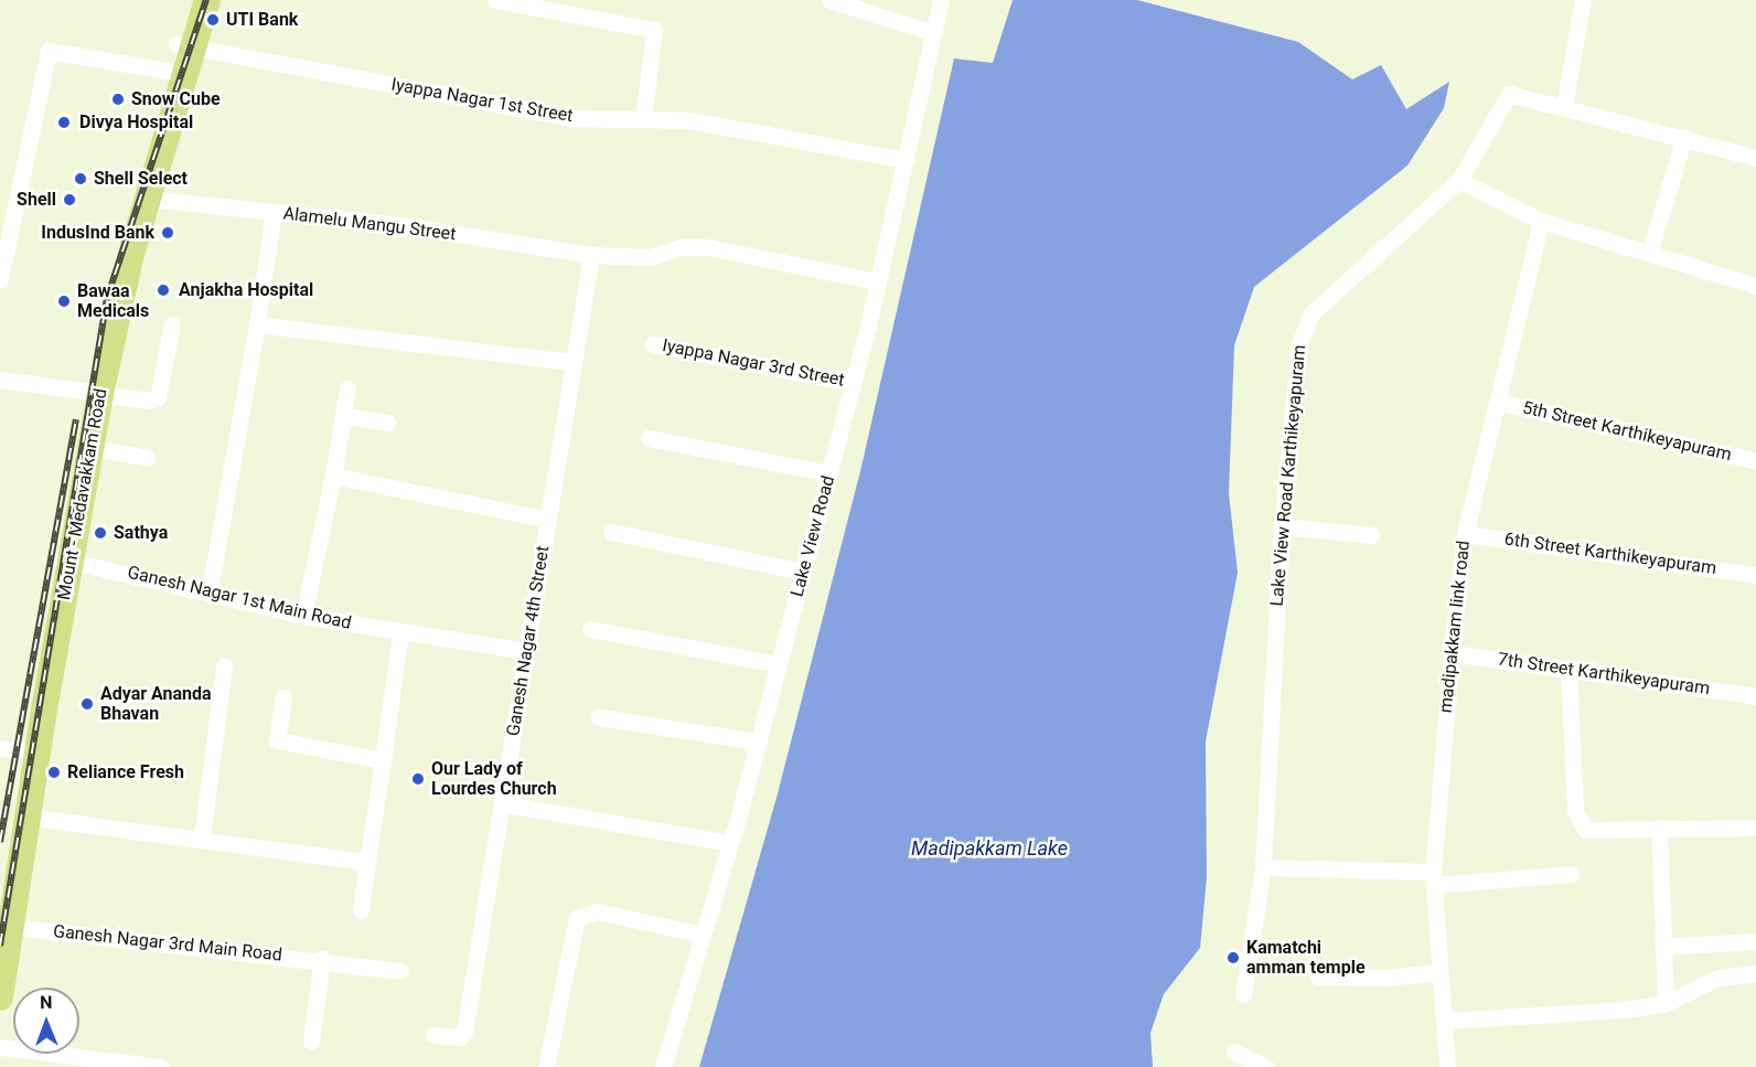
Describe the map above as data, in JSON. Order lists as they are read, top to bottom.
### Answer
{
  "streets": {
    "main road": ["Mount - Medavakkam Road"],
    "street": [
      "Iyappa Nagar 1st Street",
      "Alamelu Mangu Street",
      "Iyappa Nagar 3rd Street",
      "5th Street Karthikeyapuram",
      "Lake View Road Karthikeyapuram",
      "Lake View Road",
      "6th Street Karthikeyapuram",
      "Ganesh Nagar 1st Main Road",
      "madipakkam link road",
      "Ganesh Nagar 4th Street",
      "7th Street Karthikeyapuram",
      "Ganesh Nagar 3rd Main Road"
    ]
  },
  "crossings": [
    ["Iyappa Nagar 1st Street", "Mount - Medavakkam Road"],
    ["Iyappa Nagar 1st Street", "Lake View Road"],
    ["Alamelu Mangu Street", "Mount - Medavakkam Road"],
    ["Alamelu Mangu Street", "Lake View Road"],
    ["Alamelu Mangu Street", "Ganesh Nagar 4th Street"],
    ["Iyappa Nagar 3rd Street", "Lake View Road"],
    ["5th Street Karthikeyapuram", "madipakkam link road"],
    ["Mount - Medavakkam Road", "Ganesh Nagar 1st Main Road"],
    ["Mount - Medavakkam Road", "Ganesh Nagar 3rd Main Road"],
    ["6th Street Karthikeyapuram", "madipakkam link road"],
    ["Ganesh Nagar 1st Main Road", "Ganesh Nagar 4th Street"],
    ["madipakkam link road", "7th Street Karthikeyapuram"]
  ],
  "water": ["Madipakkam Lake"],
  "places": [
    "UTI Bank",
    "Snow Cube",
    "Divya Hospital",
    "Shell Select",
    "Shell",
    "IndusInd Bank",
    "Anjakha Hospital",
    "Bawaa Medicals",
    "Sathya",
    "Adyar Ananda Bhavan",
    "Reliance Fresh",
    "Our Lady of Lourdes Church",
    "Kamatchi amman temple"
  ],
  "north": "top"
}
